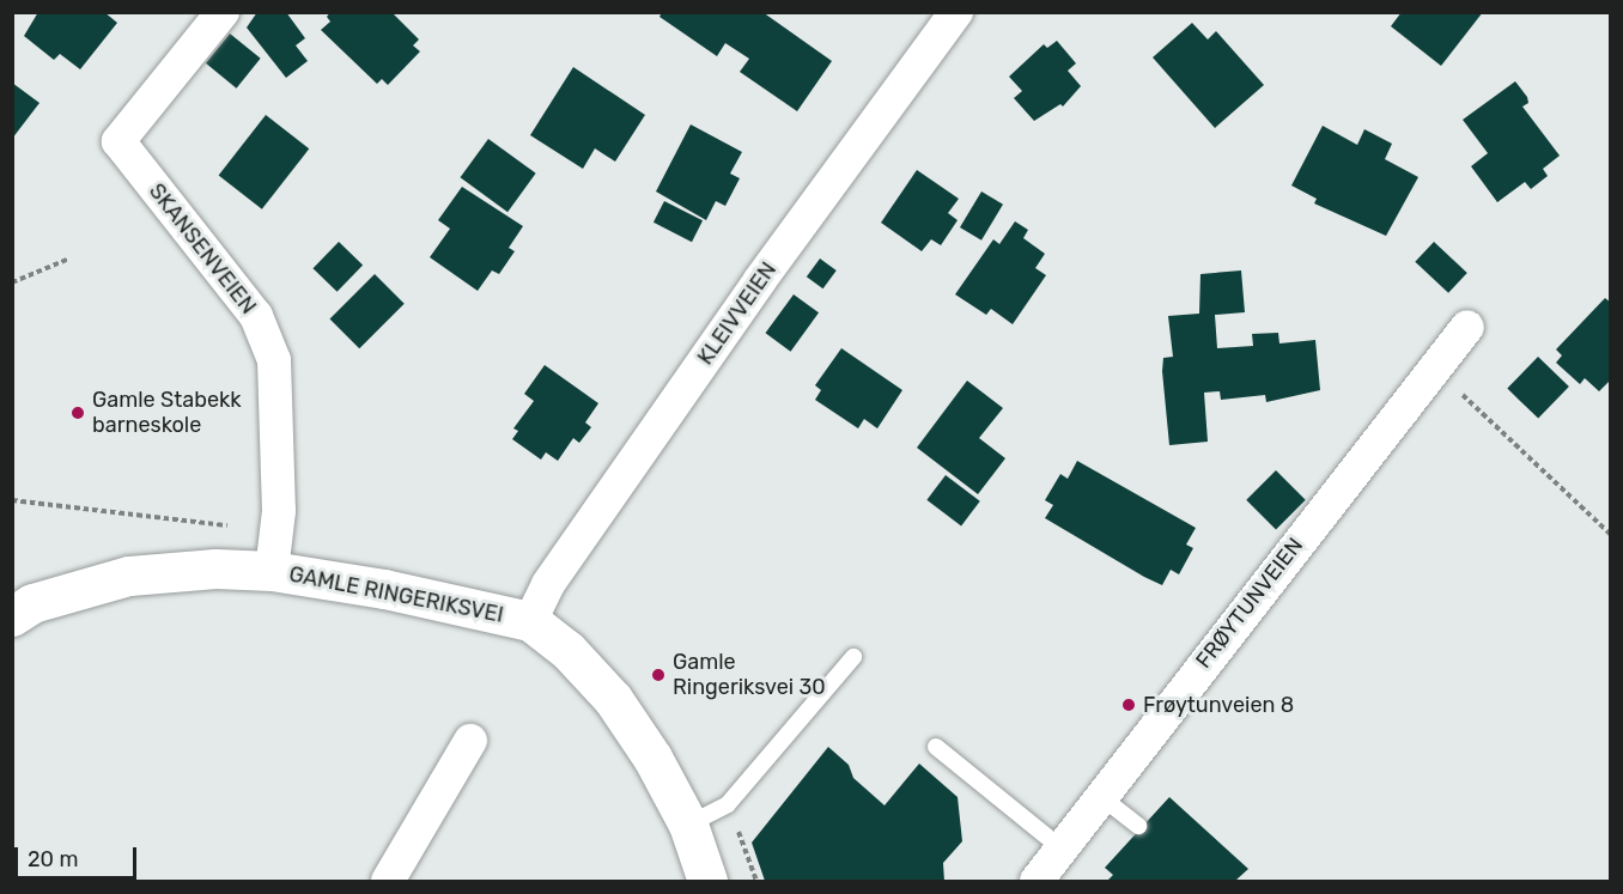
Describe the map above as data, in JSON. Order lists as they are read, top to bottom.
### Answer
{
  "streets": {
    "street": [
      "SKANSENVEIEN",
      "KLEIVVEIEN",
      "GAMLE RINGERIKSVEI",
      "FRØYTUNVEIEN"
    ]
  },
  "crossings": [
    ["SKANSENVEIEN", "GAMLE RINGERIKSVEI"],
    ["KLEIVVEIEN", "GAMLE RINGERIKSVEI"]
  ],
  "places": ["Gamle Stabekk barneskole", "Gamle Ringeriksvei 30", "Frøytunveien 8"],
  "scale_bar": "20 m"
}
